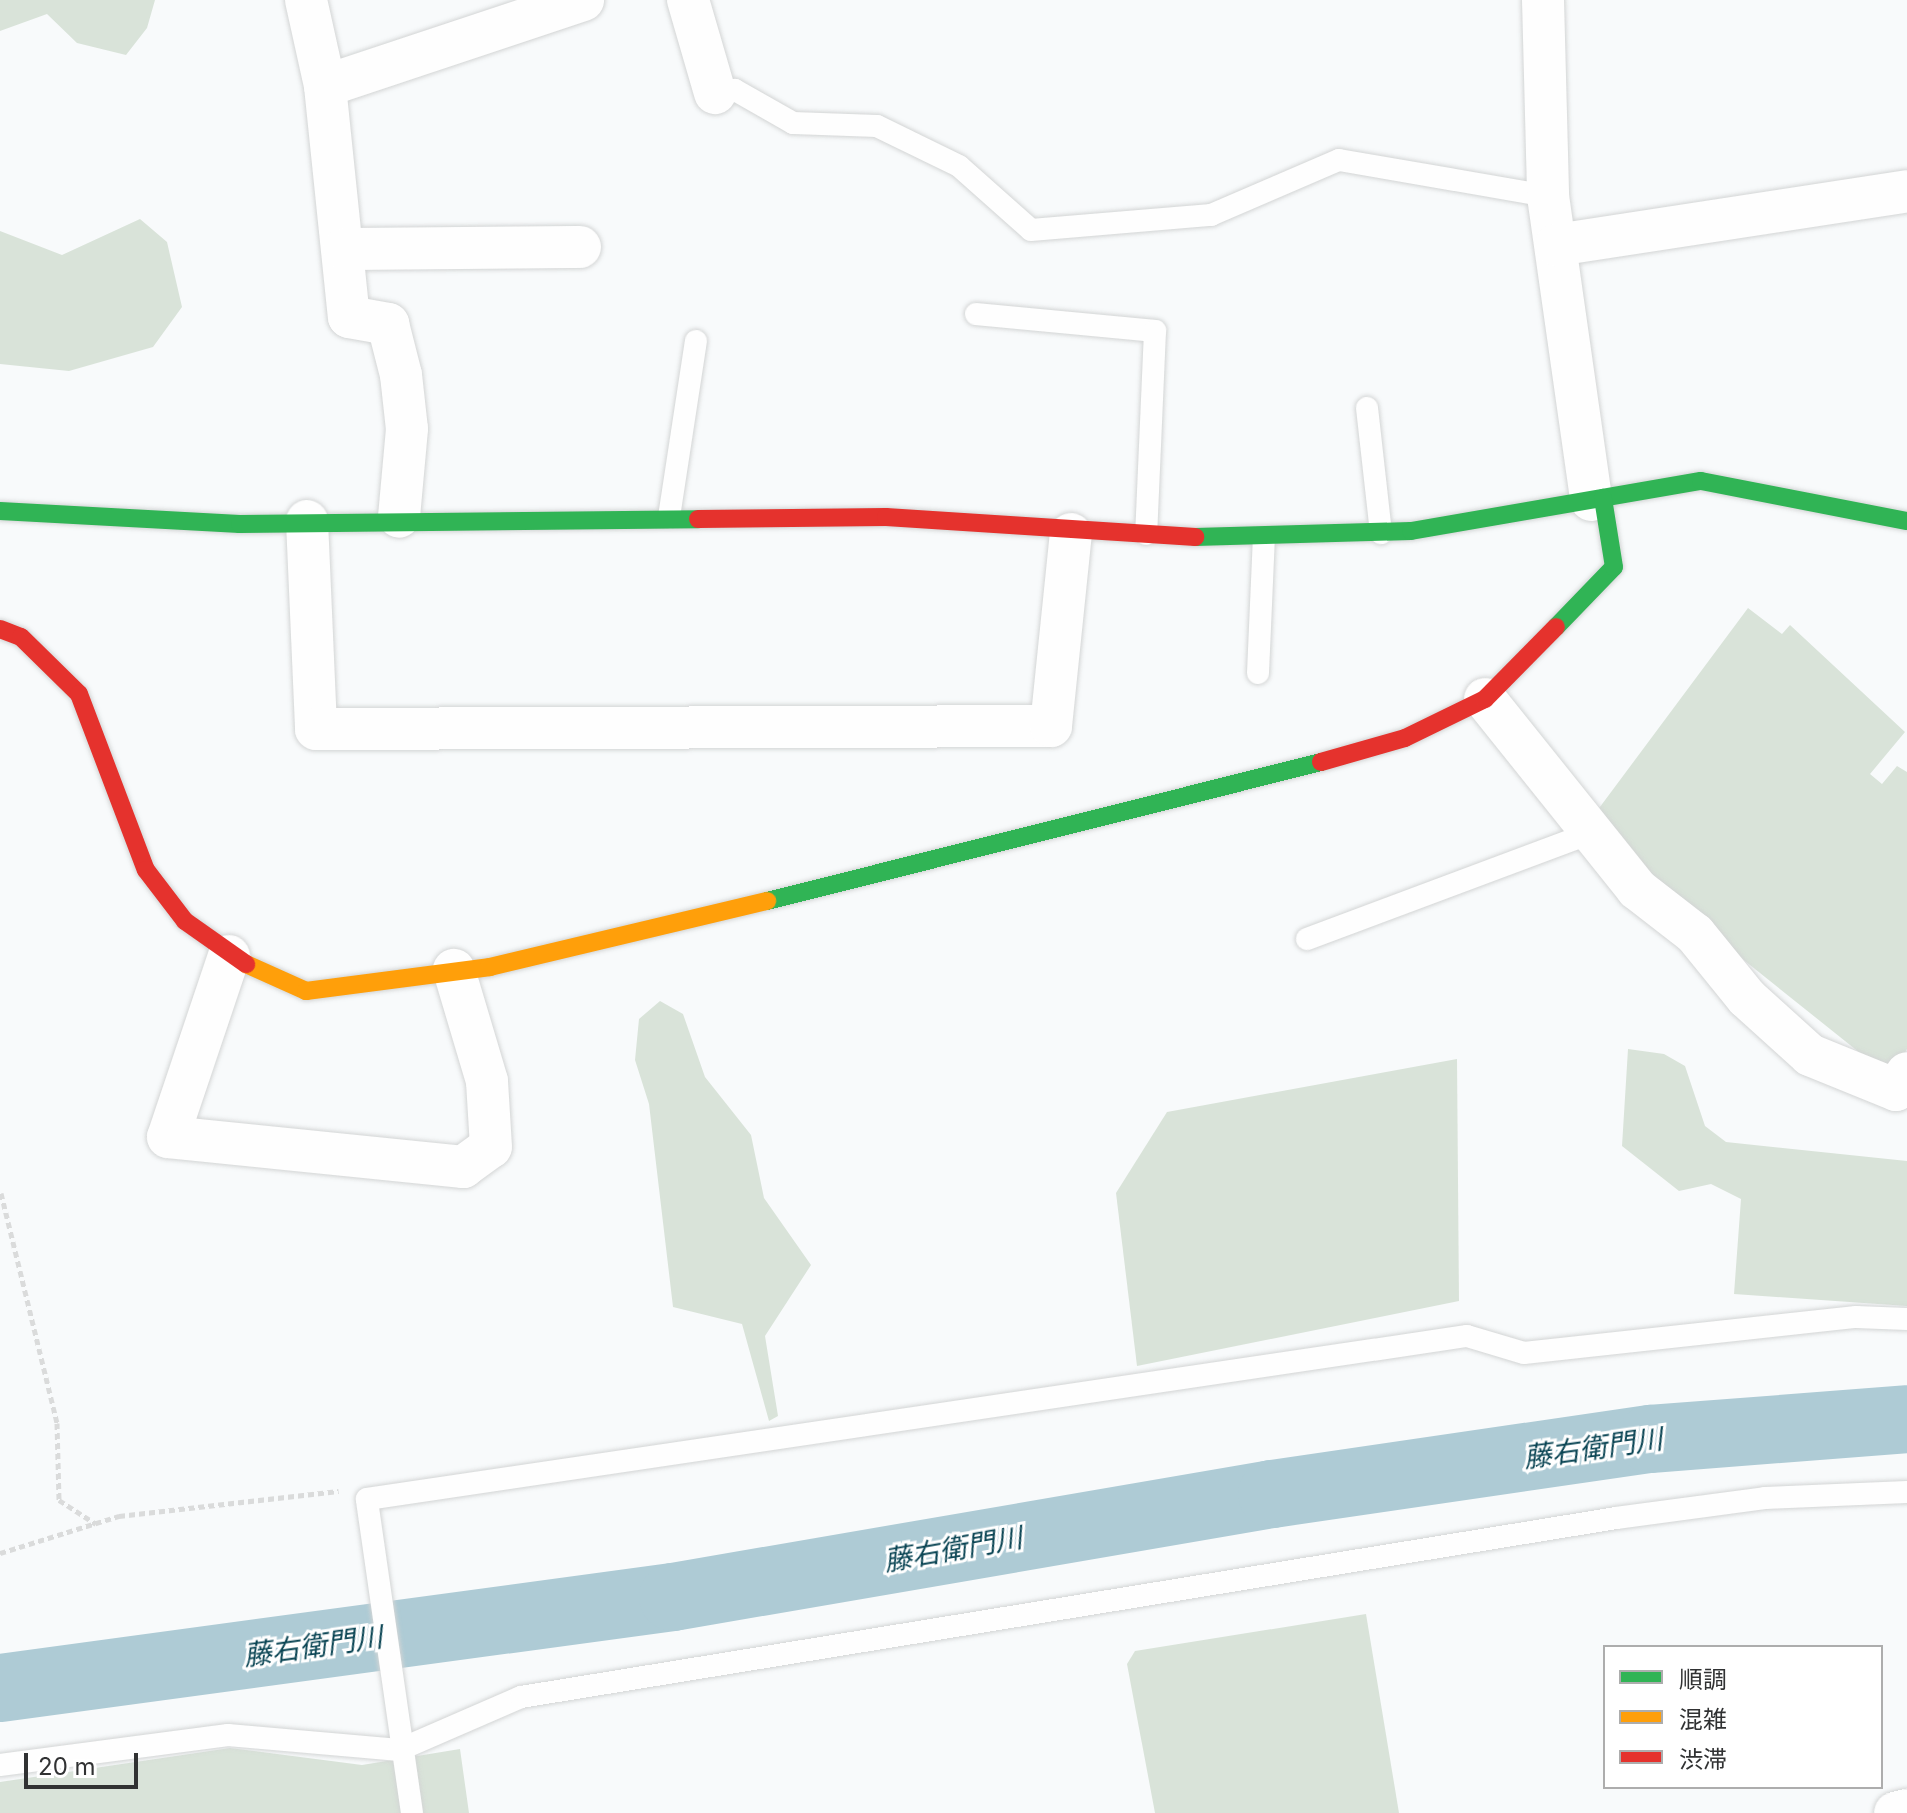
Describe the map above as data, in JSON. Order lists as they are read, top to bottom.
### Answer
{
  "water": ["藤右衛門川"],
  "legend": ["順調", "混雑", "渋滞"],
  "scale_bar": "20 m"
}
